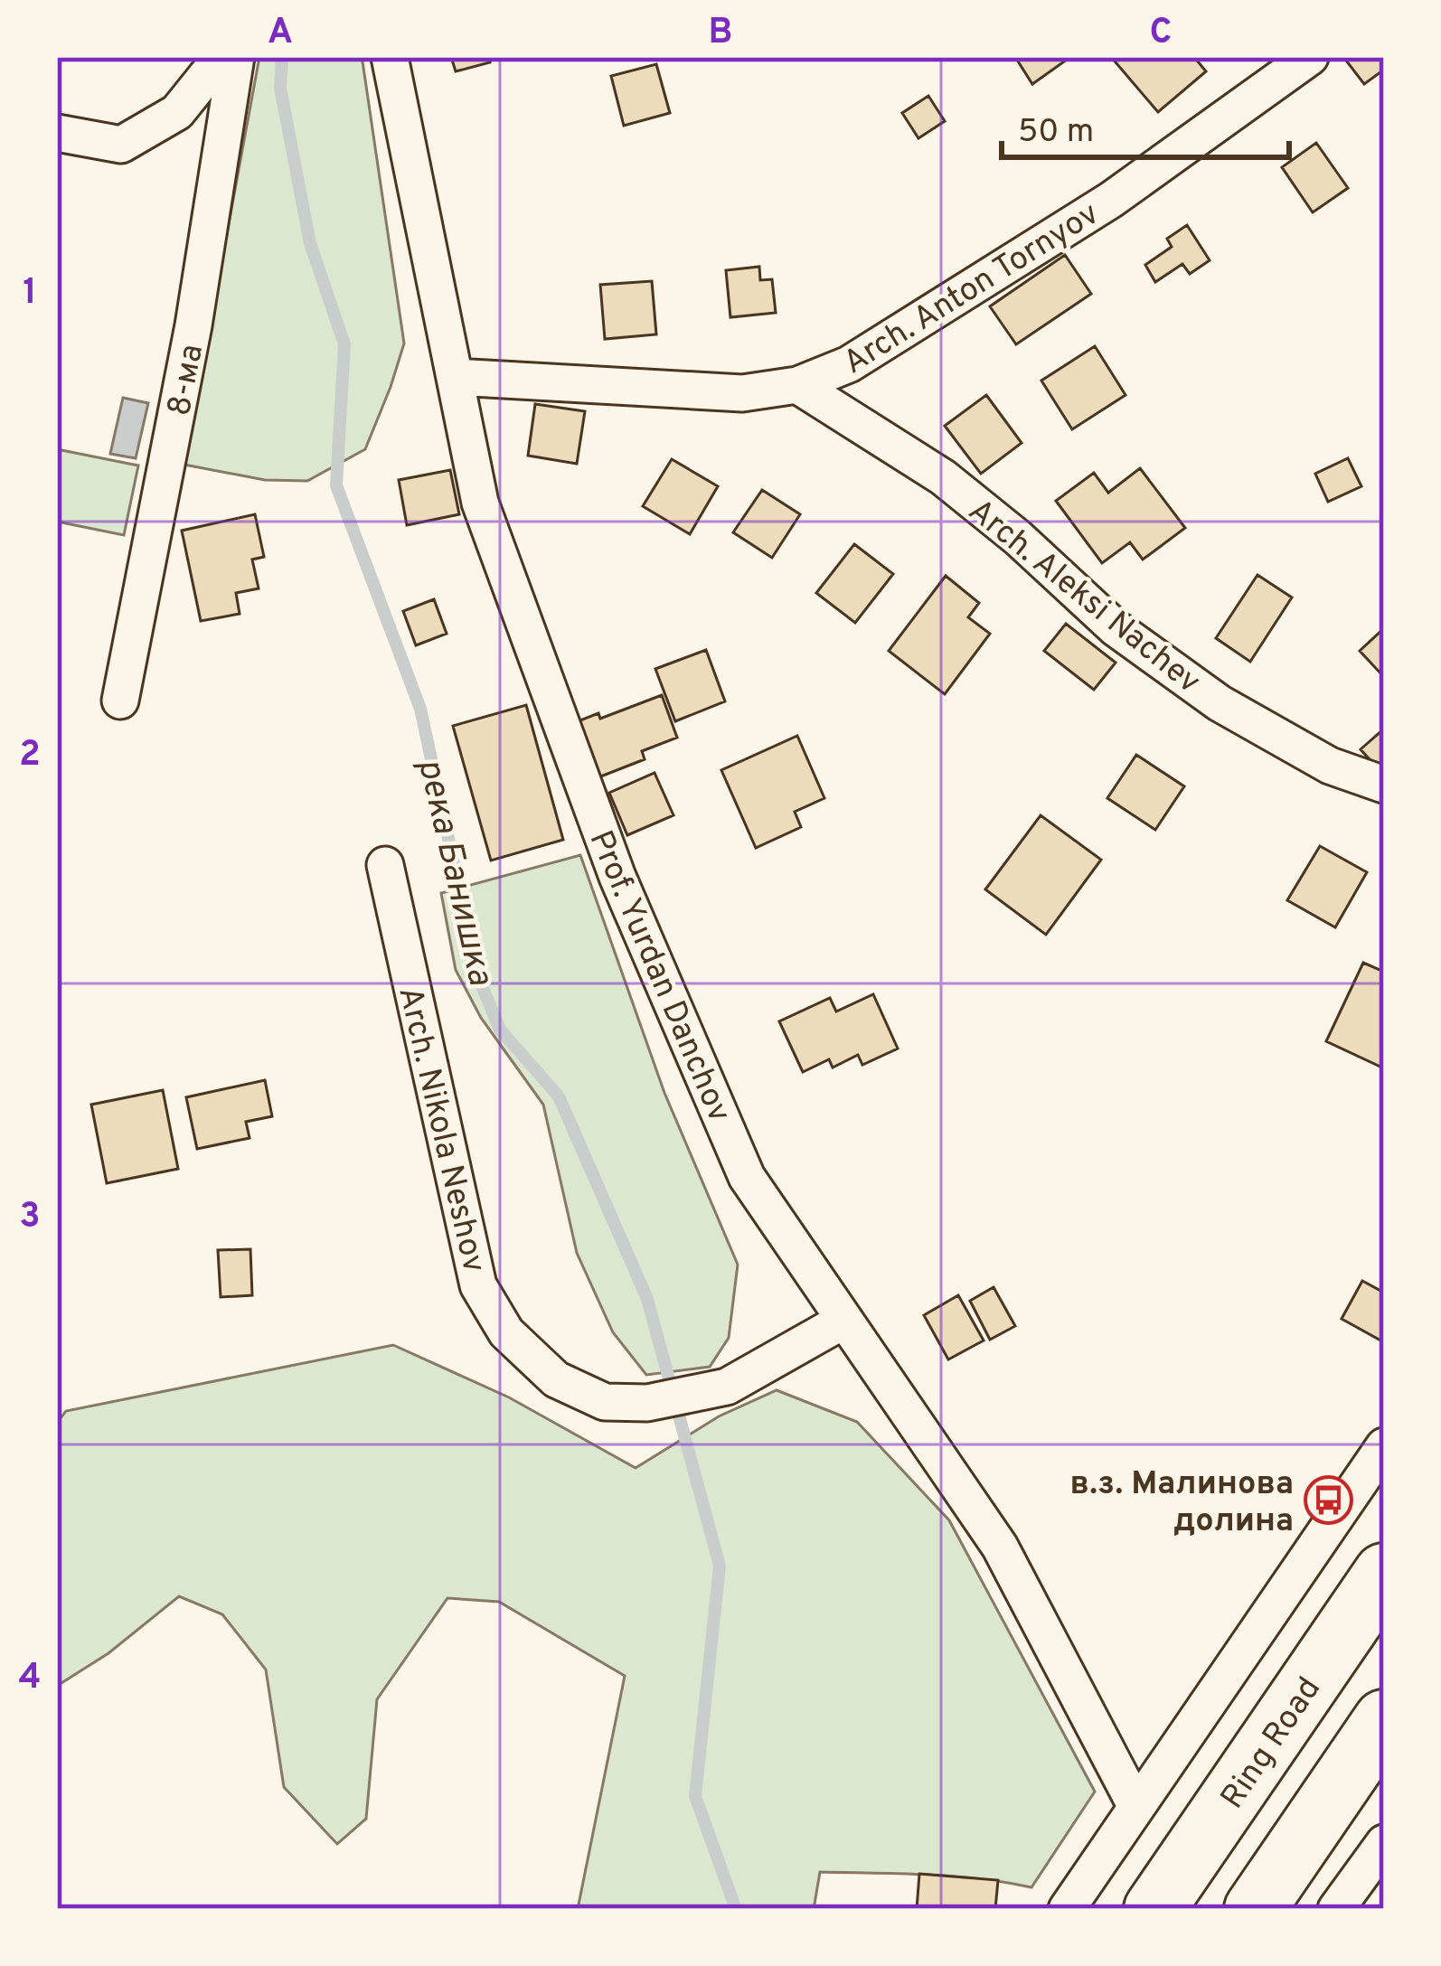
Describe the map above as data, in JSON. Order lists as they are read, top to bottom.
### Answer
{
  "streets": {
    "highway": ["Ring Road"],
    "street": [
      "Arch. Anton Tornyov",
      "8-ма",
      "Arch. Aleksi Nachev",
      "Prof. Yurdan Danchov",
      "Arch. Nikola Neshov"
    ]
  },
  "crossings": [
    ["Arch. Anton Tornyov", "Arch. Aleksi Nachev"],
    ["Arch. Anton Tornyov", "Prof. Yurdan Danchov"],
    ["Prof. Yurdan Danchov", "Arch. Nikola Neshov"]
  ],
  "water": ["река Банишка"],
  "places": {
    "bus stop": ["в.з. Малинова долина"]
  },
  "scale_bar": "50 m",
  "grid": {
    "columns": ["A", "B", "C"],
    "rows": [
      "1",
      "2",
      "3",
      "4"
    ]
  }
}
